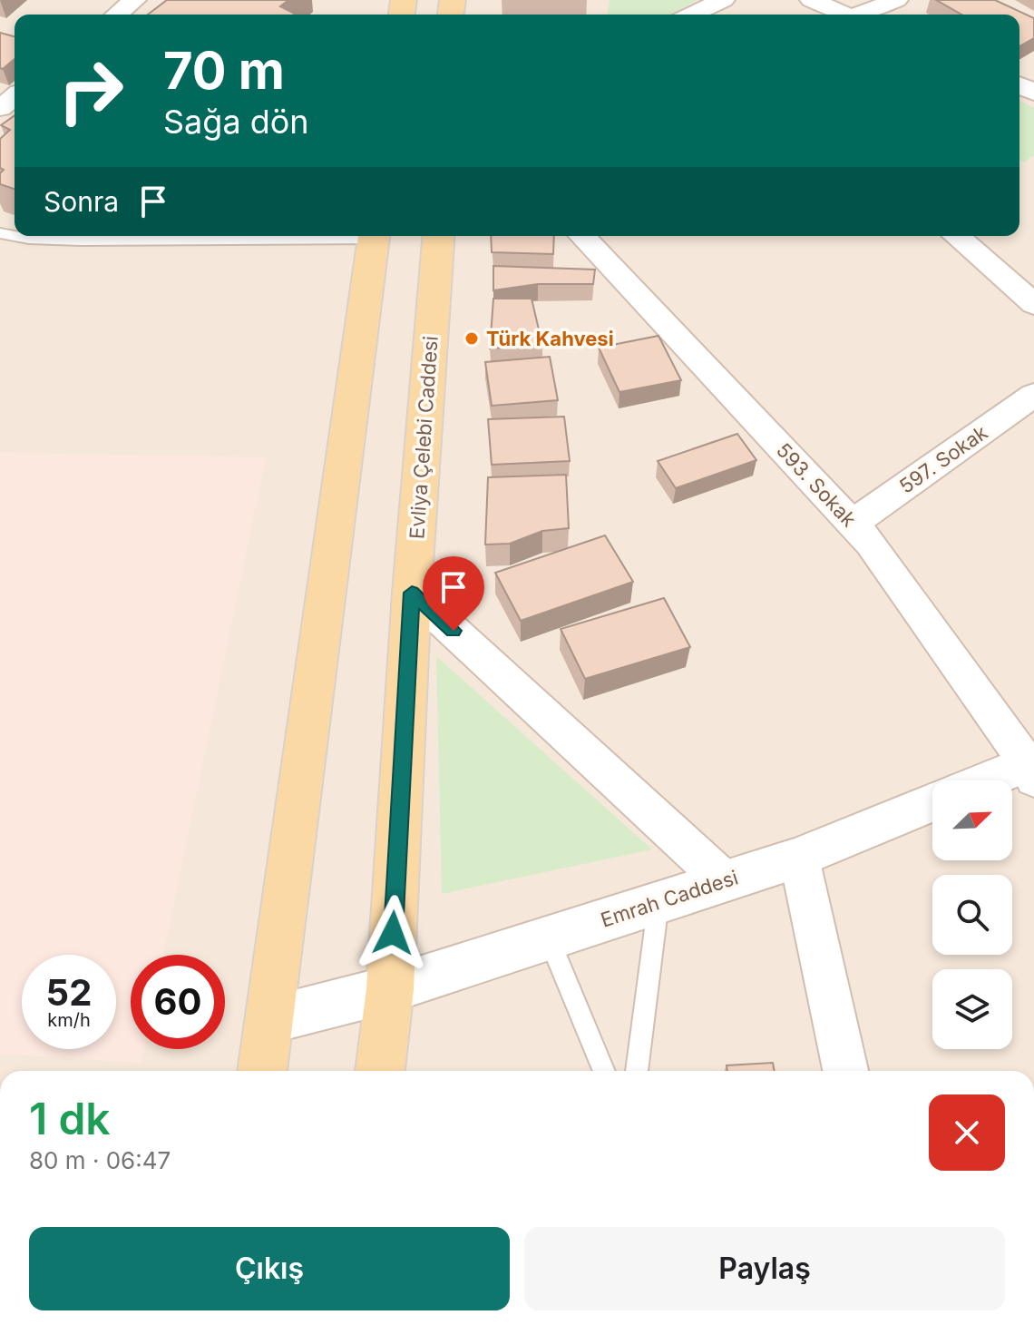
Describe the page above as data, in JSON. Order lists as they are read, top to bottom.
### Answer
{
  "streets": {
    "main road": ["Evliya Çelebi Caddesi"],
    "street": ["597. Sokak", "593. Sokak", "Emrah Caddesi"]
  },
  "crossings": [
    ["Evliya Çelebi Caddesi", "Emrah Caddesi"],
    ["597. Sokak", "593. Sokak"]
  ],
  "places": ["Türk Kahvesi"],
  "north": "top right",
  "page": {
    "turn": ["70 m", "Sağa dön"],
    "then": "Sonra",
    "speed": "52 km/h",
    "limit": "60",
    "heading": ["1 dk", "80 m · 06:47"],
    "buttons": ["Çıkış", "Paylaş"]
  }
}
